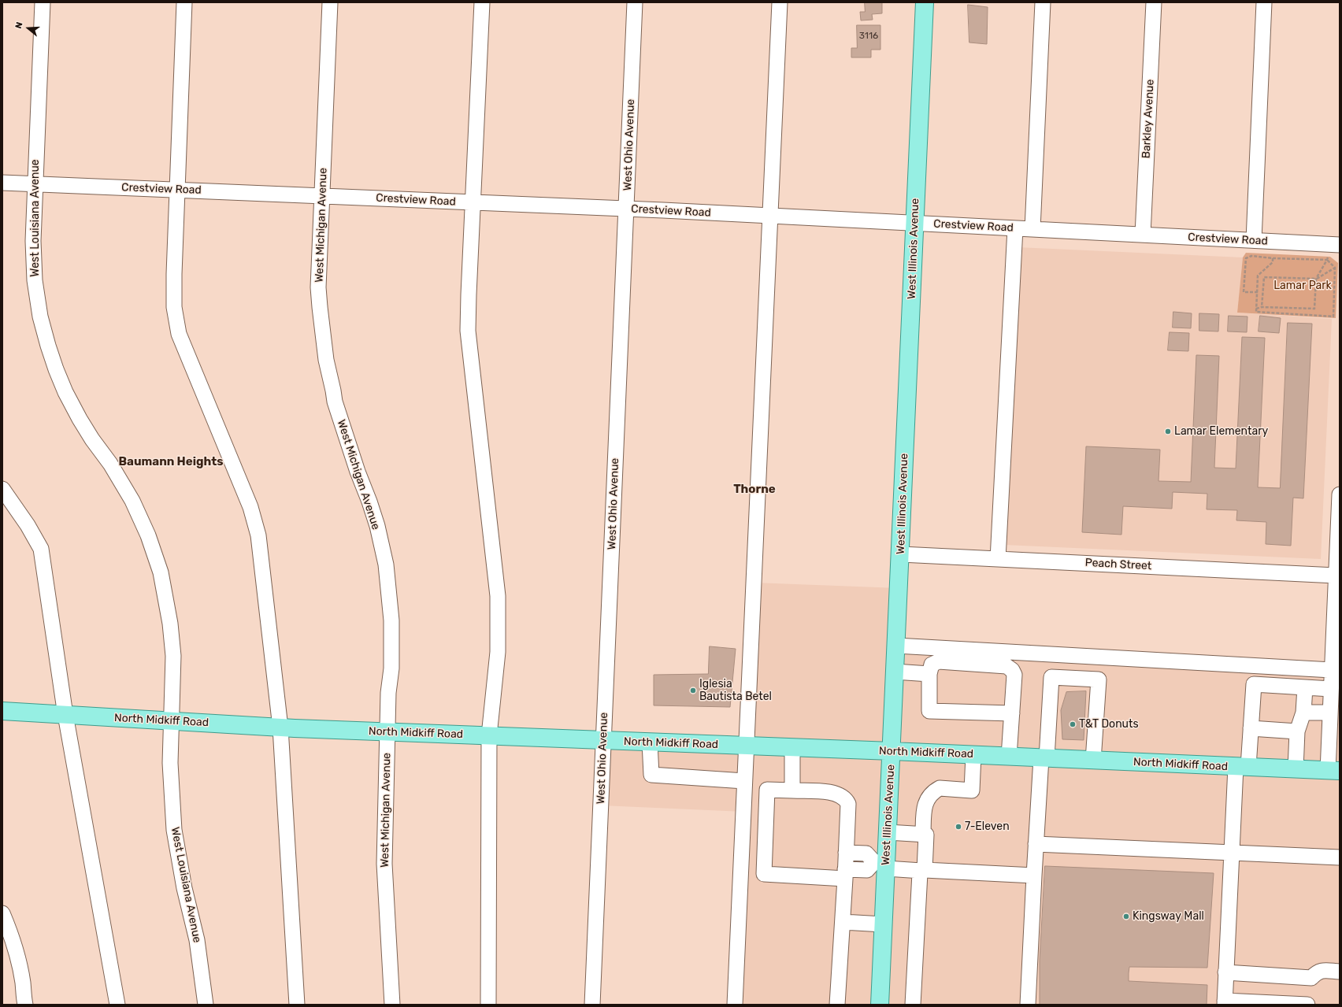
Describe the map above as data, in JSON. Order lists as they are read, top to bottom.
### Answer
{
  "streets": {
    "main road": ["West Illinois Avenue", "North Midkiff Road"],
    "street": [
      "Barkley Avenue",
      "West Ohio Avenue",
      "Crestview Road",
      "West Louisiana Avenue",
      "West Michigan Avenue",
      "Peach Street"
    ]
  },
  "crossings": [
    ["Barkley Avenue", "Crestview Road"],
    ["West Ohio Avenue", "Crestview Road"],
    ["West Ohio Avenue", "North Midkiff Road"],
    ["Crestview Road", "West Louisiana Avenue"],
    ["Crestview Road", "West Michigan Avenue"],
    ["Crestview Road", "West Illinois Avenue"],
    ["West Louisiana Avenue", "North Midkiff Road"],
    ["West Michigan Avenue", "North Midkiff Road"],
    ["West Illinois Avenue", "Peach Street"],
    ["West Illinois Avenue", "North Midkiff Road"]
  ],
  "districts": ["Baumann Heights", "Thorne"],
  "parks": ["Lamar Park"],
  "places": [
    "Lamar Elementary",
    "Iglesia Bautista Betel",
    "T&T Donuts",
    "7-Eleven",
    "Kingsway Mall"
  ],
  "house_numbers": ["3116"],
  "north": "left"
}
